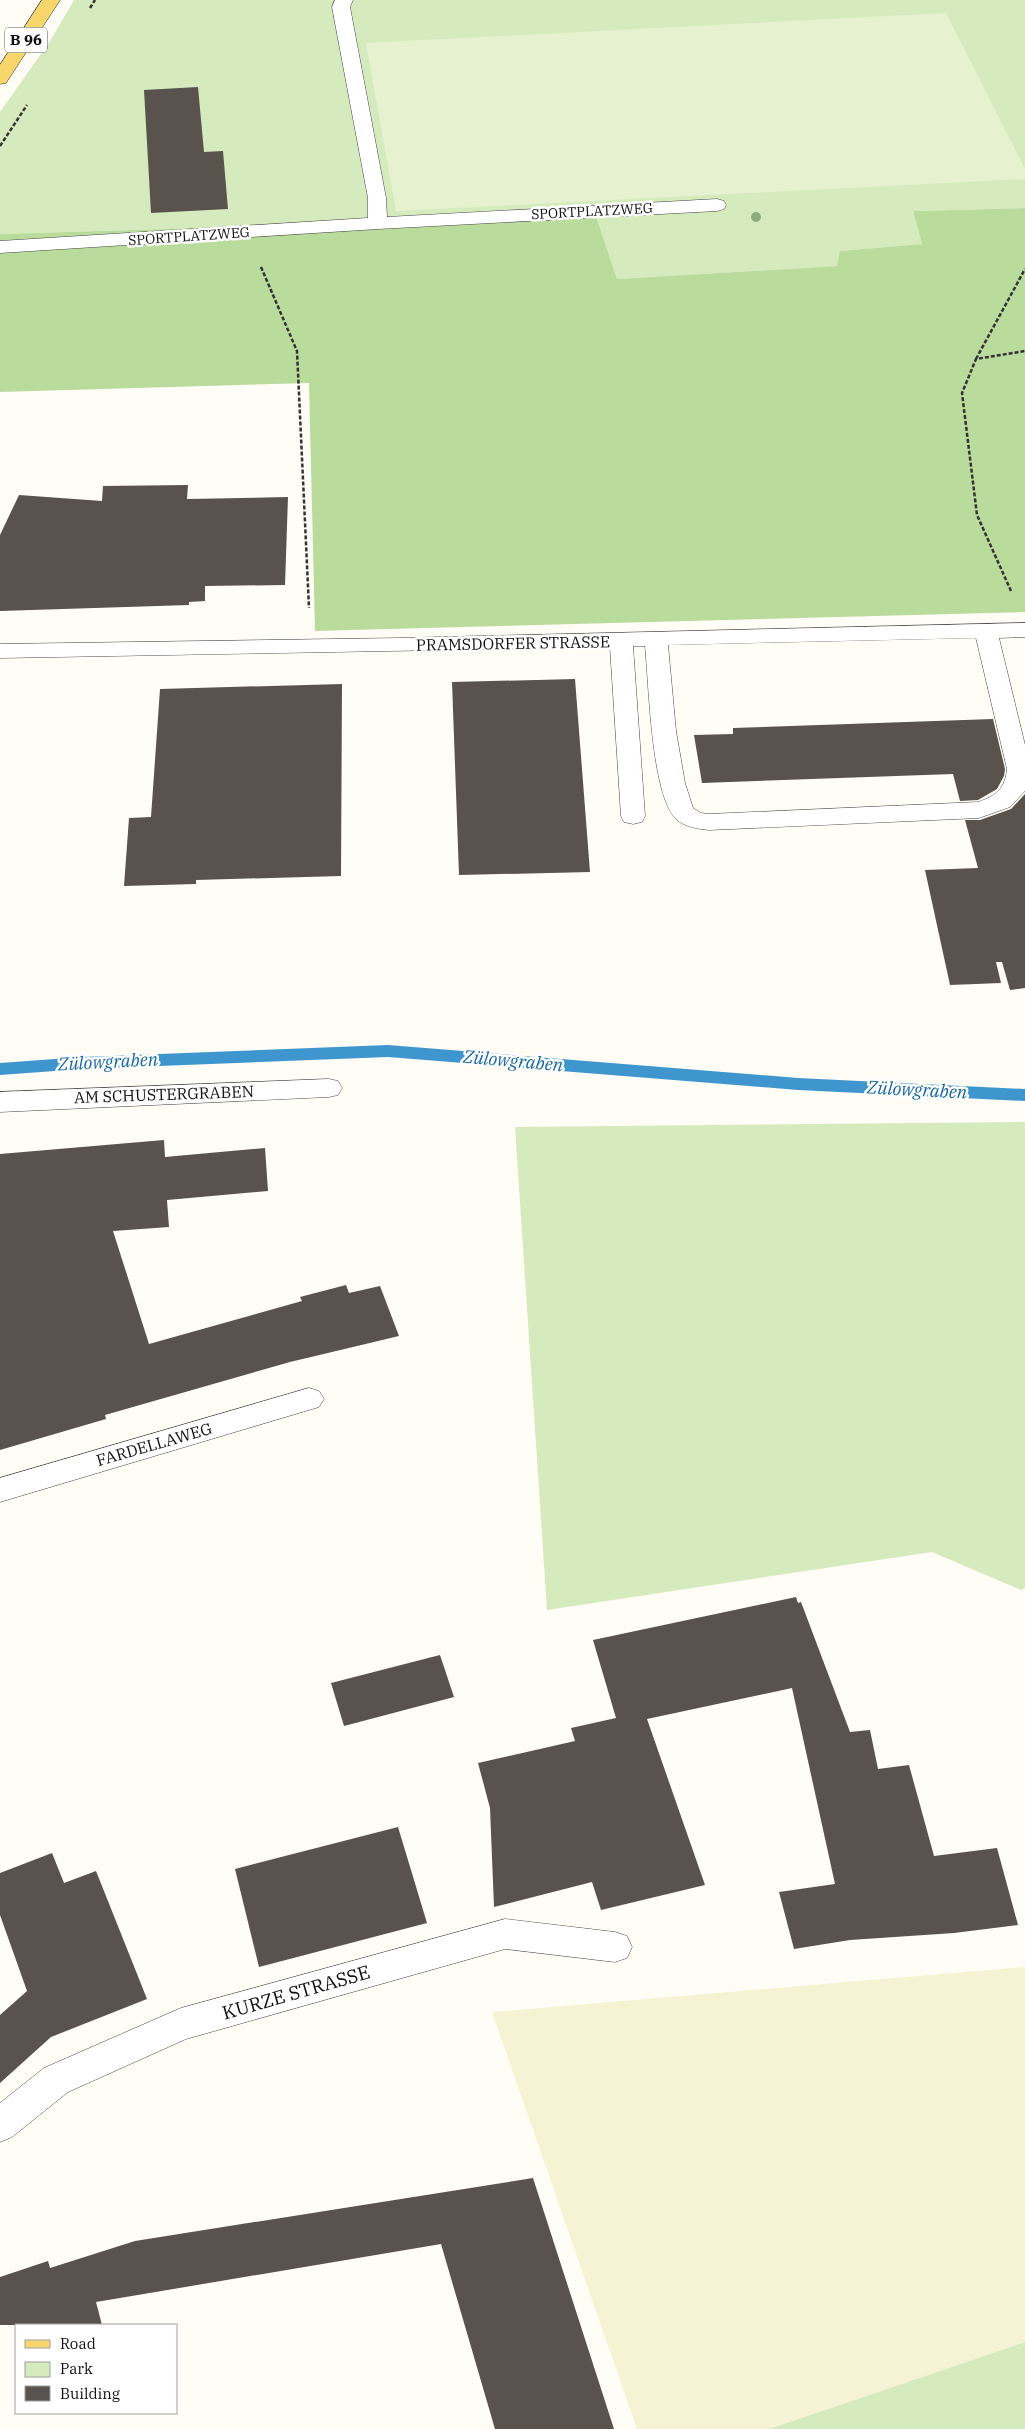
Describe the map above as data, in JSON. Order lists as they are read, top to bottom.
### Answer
{
  "streets": {
    "main road": ["B 96"],
    "street": [
      "SPORTPLATZWEG",
      "PRAMSDORFER STRASSE",
      "AM SCHUSTERGRABEN",
      "FARDELLAWEG",
      "KURZE STRASSE"
    ]
  },
  "water": ["Zülowgraben"],
  "legend": ["Road", "Park", "Building"]
}
